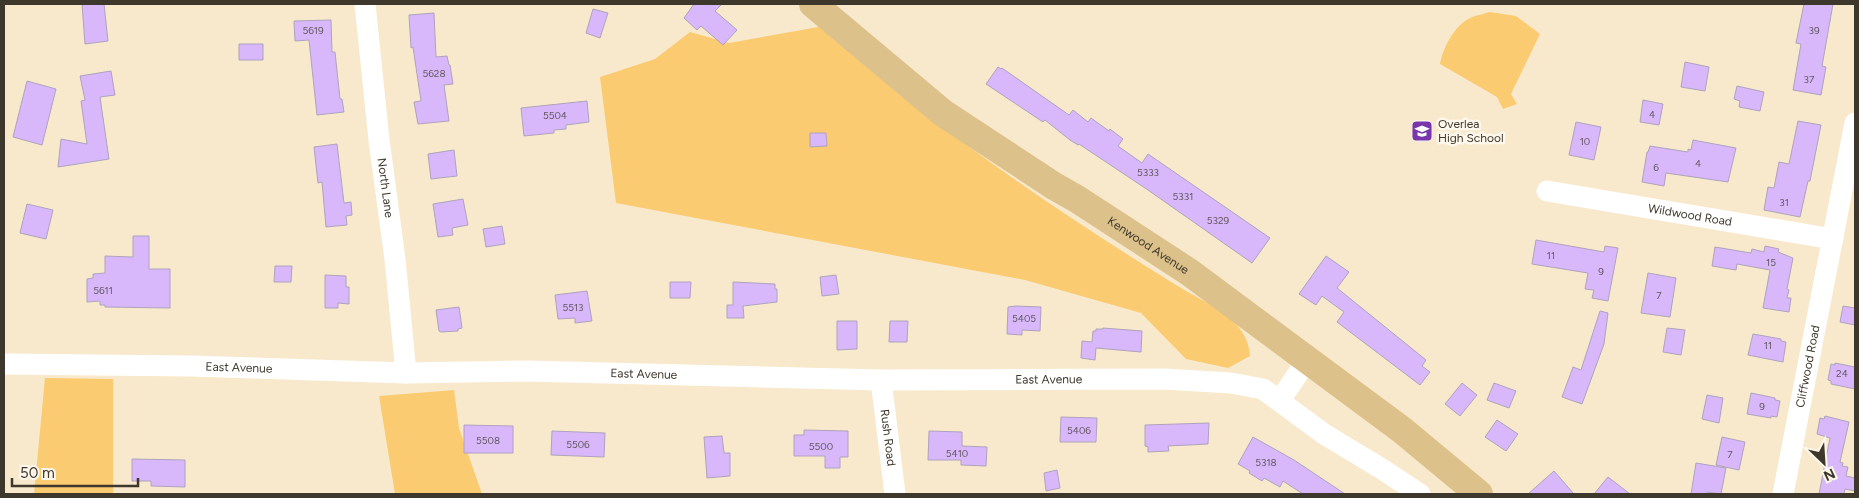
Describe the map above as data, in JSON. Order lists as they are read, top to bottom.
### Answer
{
  "streets": {
    "main road": ["Kenwood Avenue"],
    "street": [
      "North Lane",
      "Wildwood Road",
      "Cliffwood Road",
      "East Avenue",
      "Rush Road"
    ]
  },
  "crossings": [
    ["North Lane", "East Avenue"],
    ["Wildwood Road", "Cliffwood Road"],
    ["East Avenue", "Rush Road"]
  ],
  "places": {
    "school or university": ["Overlea High School"]
  },
  "house_numbers": [
    "5619",
    "39",
    "5628",
    "37",
    "4",
    "5504",
    "10",
    "4",
    "6",
    "5333",
    "5331",
    "31",
    "5329",
    "11",
    "15",
    "9",
    "5611",
    "7",
    "5513",
    "5405",
    "11",
    "24",
    "9",
    "5406",
    "5508",
    "5506",
    "5500",
    "5410",
    "7",
    "5318"
  ],
  "scale_bar": "50 m",
  "north": "bottom right"
}
